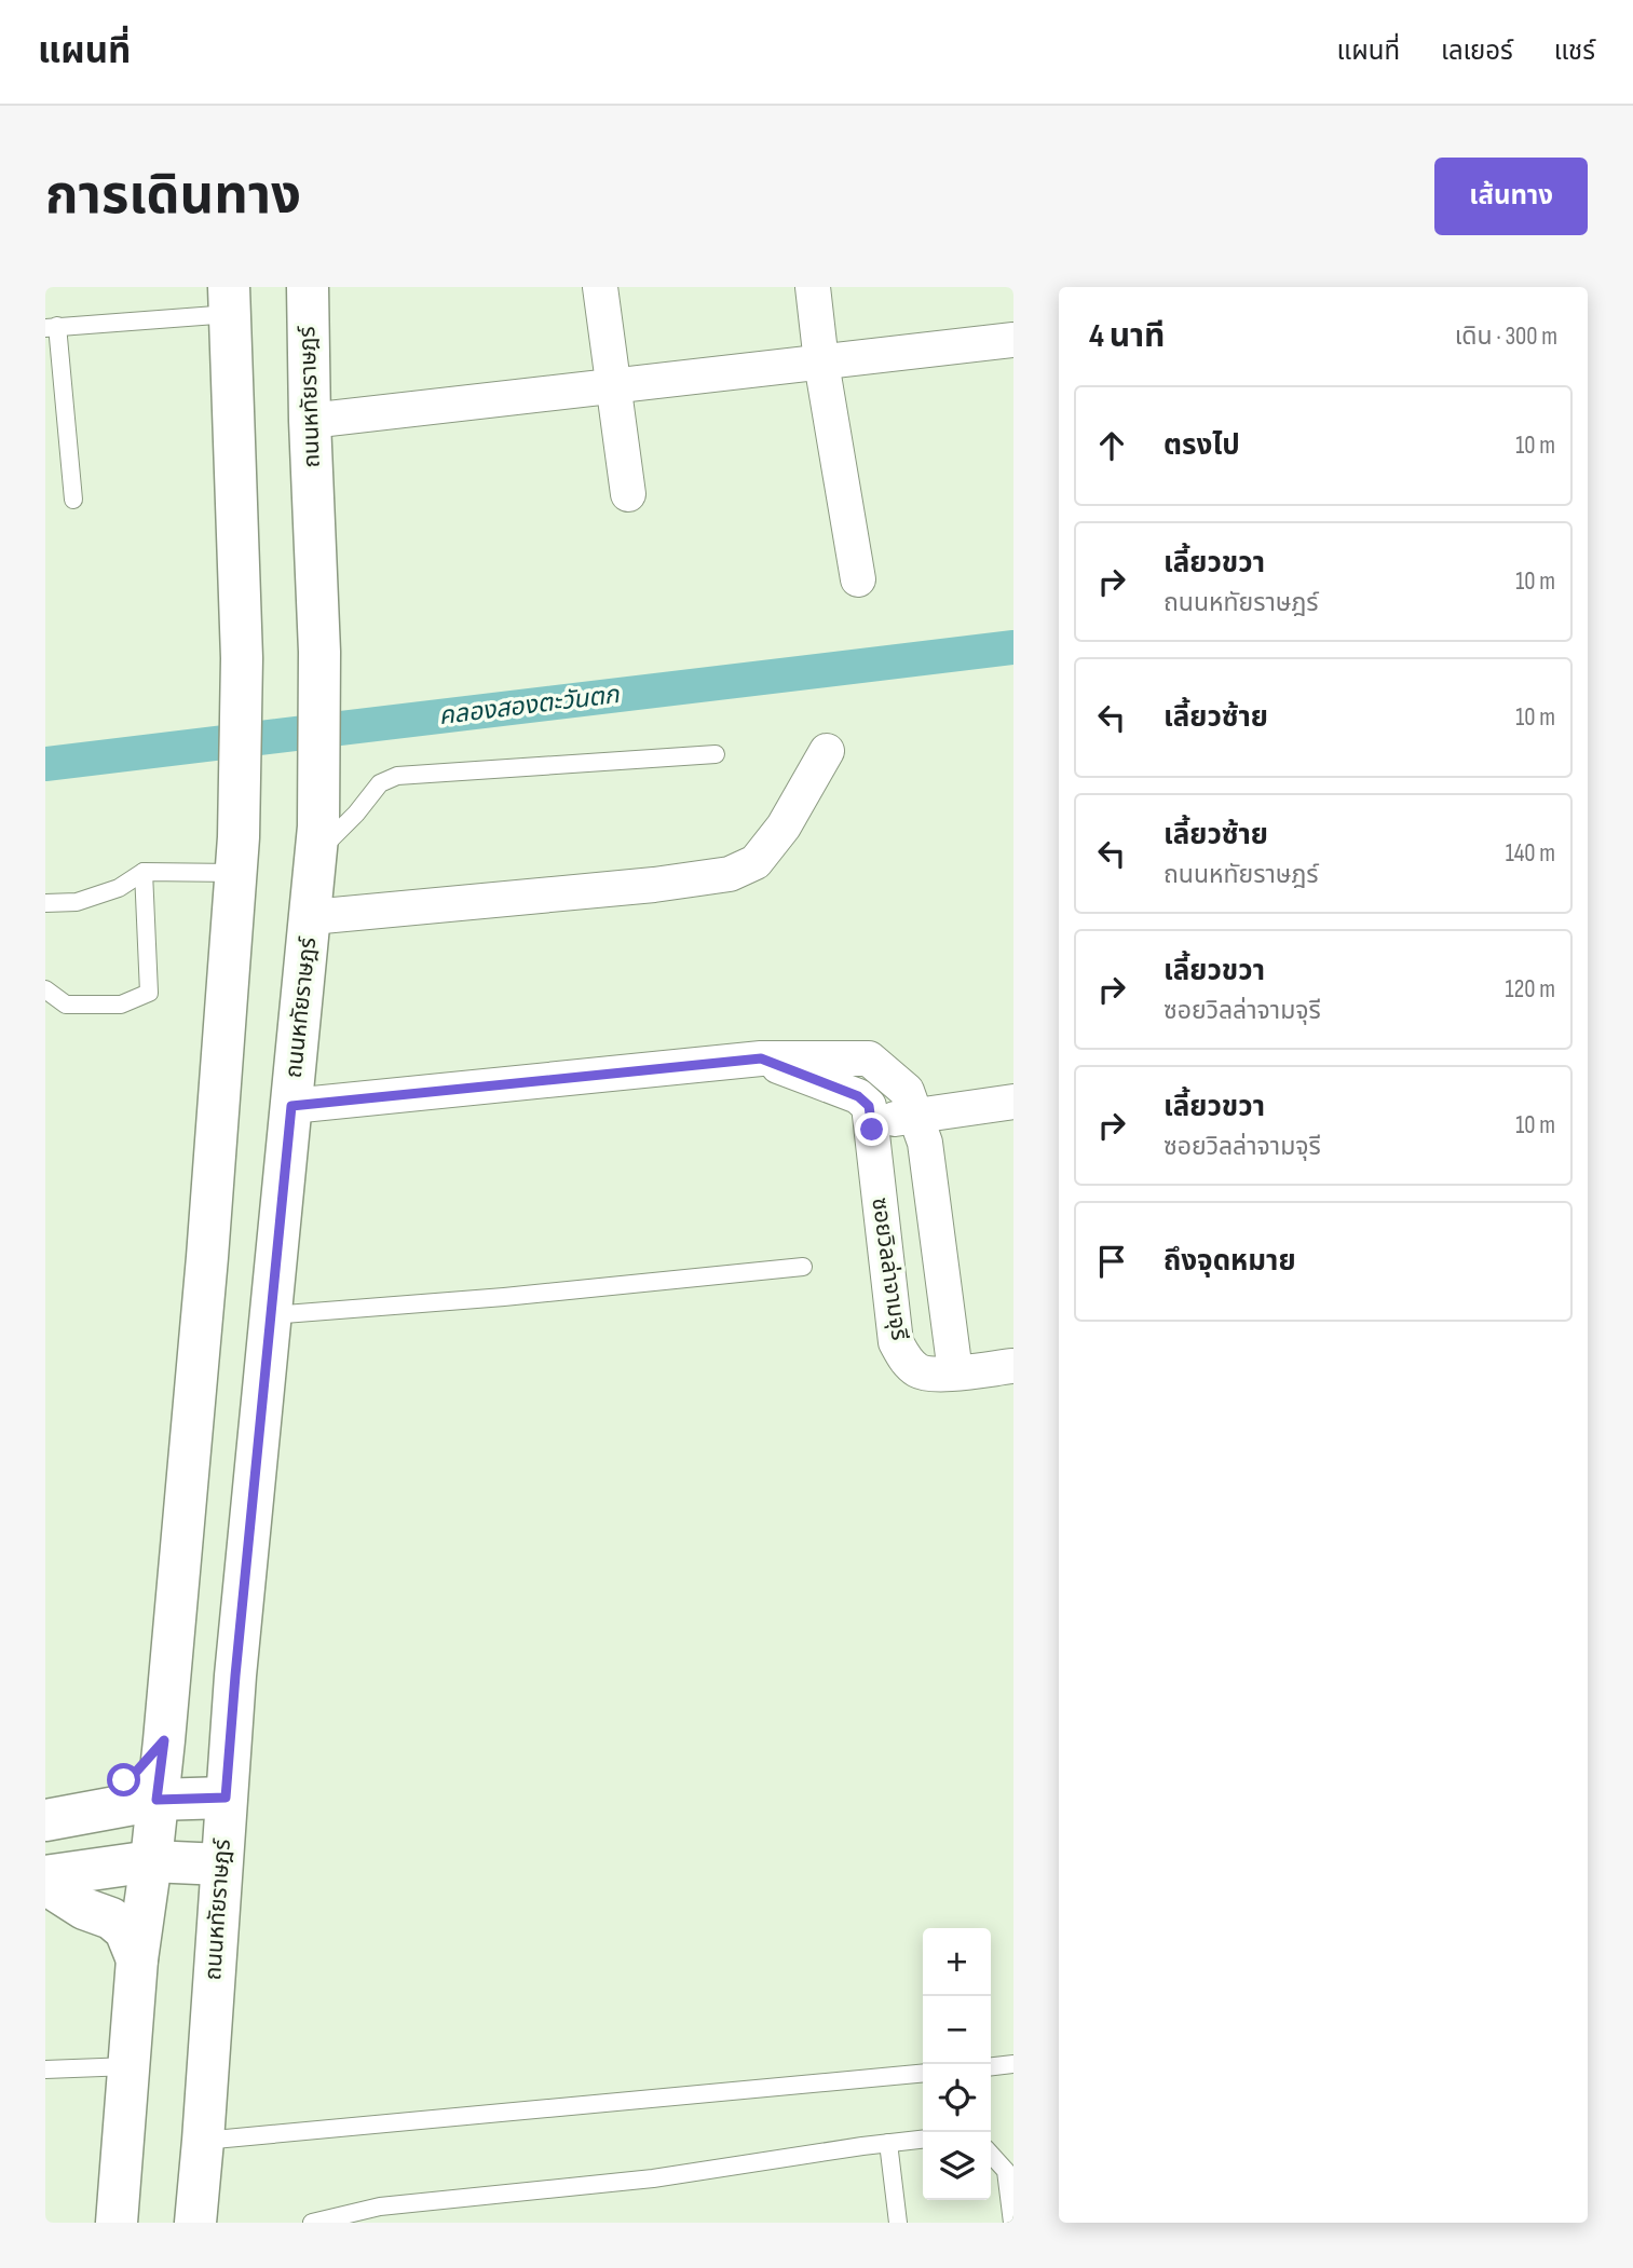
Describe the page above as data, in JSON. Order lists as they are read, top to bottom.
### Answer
{
  "streets": {
    "main road": ["ถนนหทัยราษฎร์"],
    "street": ["ซอยวิลล่าจามจุรี"]
  },
  "crossings": [
    ["ถนนหทัยราษฎร์", "ซอยวิลล่าจามจุรี"]
  ],
  "water": ["คลองสองตะวันตก"],
  "page": {
    "header": "แผนที่",
    "nav": ["แผนที่", "เลเยอร์", "แชร์"],
    "title": "การเดินทาง",
    "buttons": "เส้นทาง",
    "heading": ["4 นาที", "เดิน · 300 m"],
    "list": [
      ["ตรงไป", "10 m"],
      ["เลี้ยวขวา", "ถนนหทัยราษฎร์", "10 m"],
      ["เลี้ยวซ้าย", "10 m"],
      ["เลี้ยวซ้าย", "ถนนหทัยราษฎร์", "140 m"],
      ["เลี้ยวขวา", "ซอยวิลล่าจามจุรี", "120 m"],
      ["เลี้ยวขวา", "ซอยวิลล่าจามจุรี", "10 m"],
      "ถึงจุดหมาย"
    ],
    "map_buttons": ["+", "−"]
  }
}
